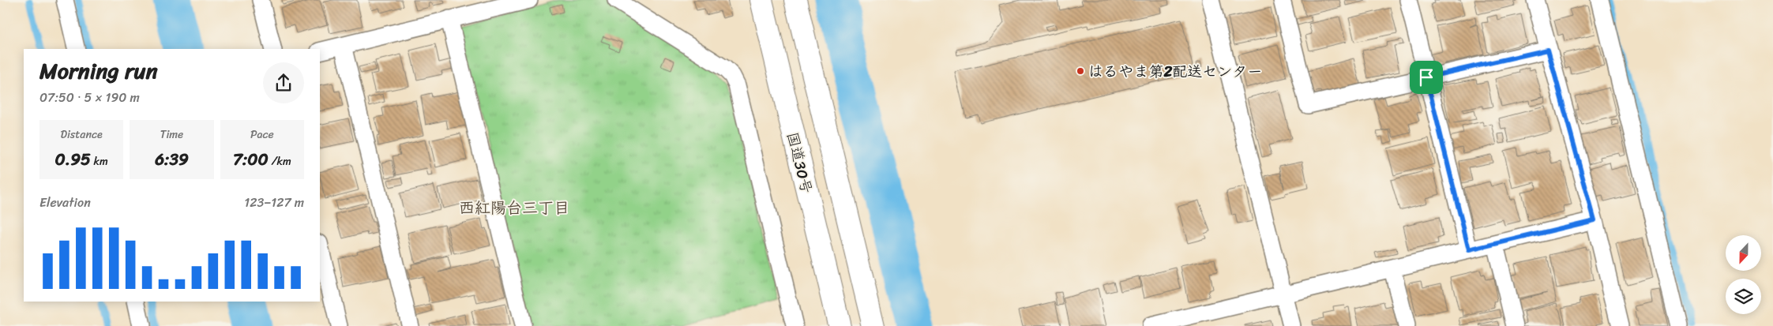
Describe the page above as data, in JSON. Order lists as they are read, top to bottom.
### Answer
{
  "streets": {
    "highway": ["国道30号"]
  },
  "districts": ["西紅陽台三丁目"],
  "places": ["はるやま第2配送センター"],
  "north": "bottom",
  "page": {
    "heading": ["Morning run", "07:50 · 5 × 190 m"],
    "stats": [
      ["Distance", "0.95 km"],
      ["Time", "6:39"],
      ["Pace", "7:00 /km"]
    ],
    "chart": ["Elevation", "123–127 m"]
  }
}
